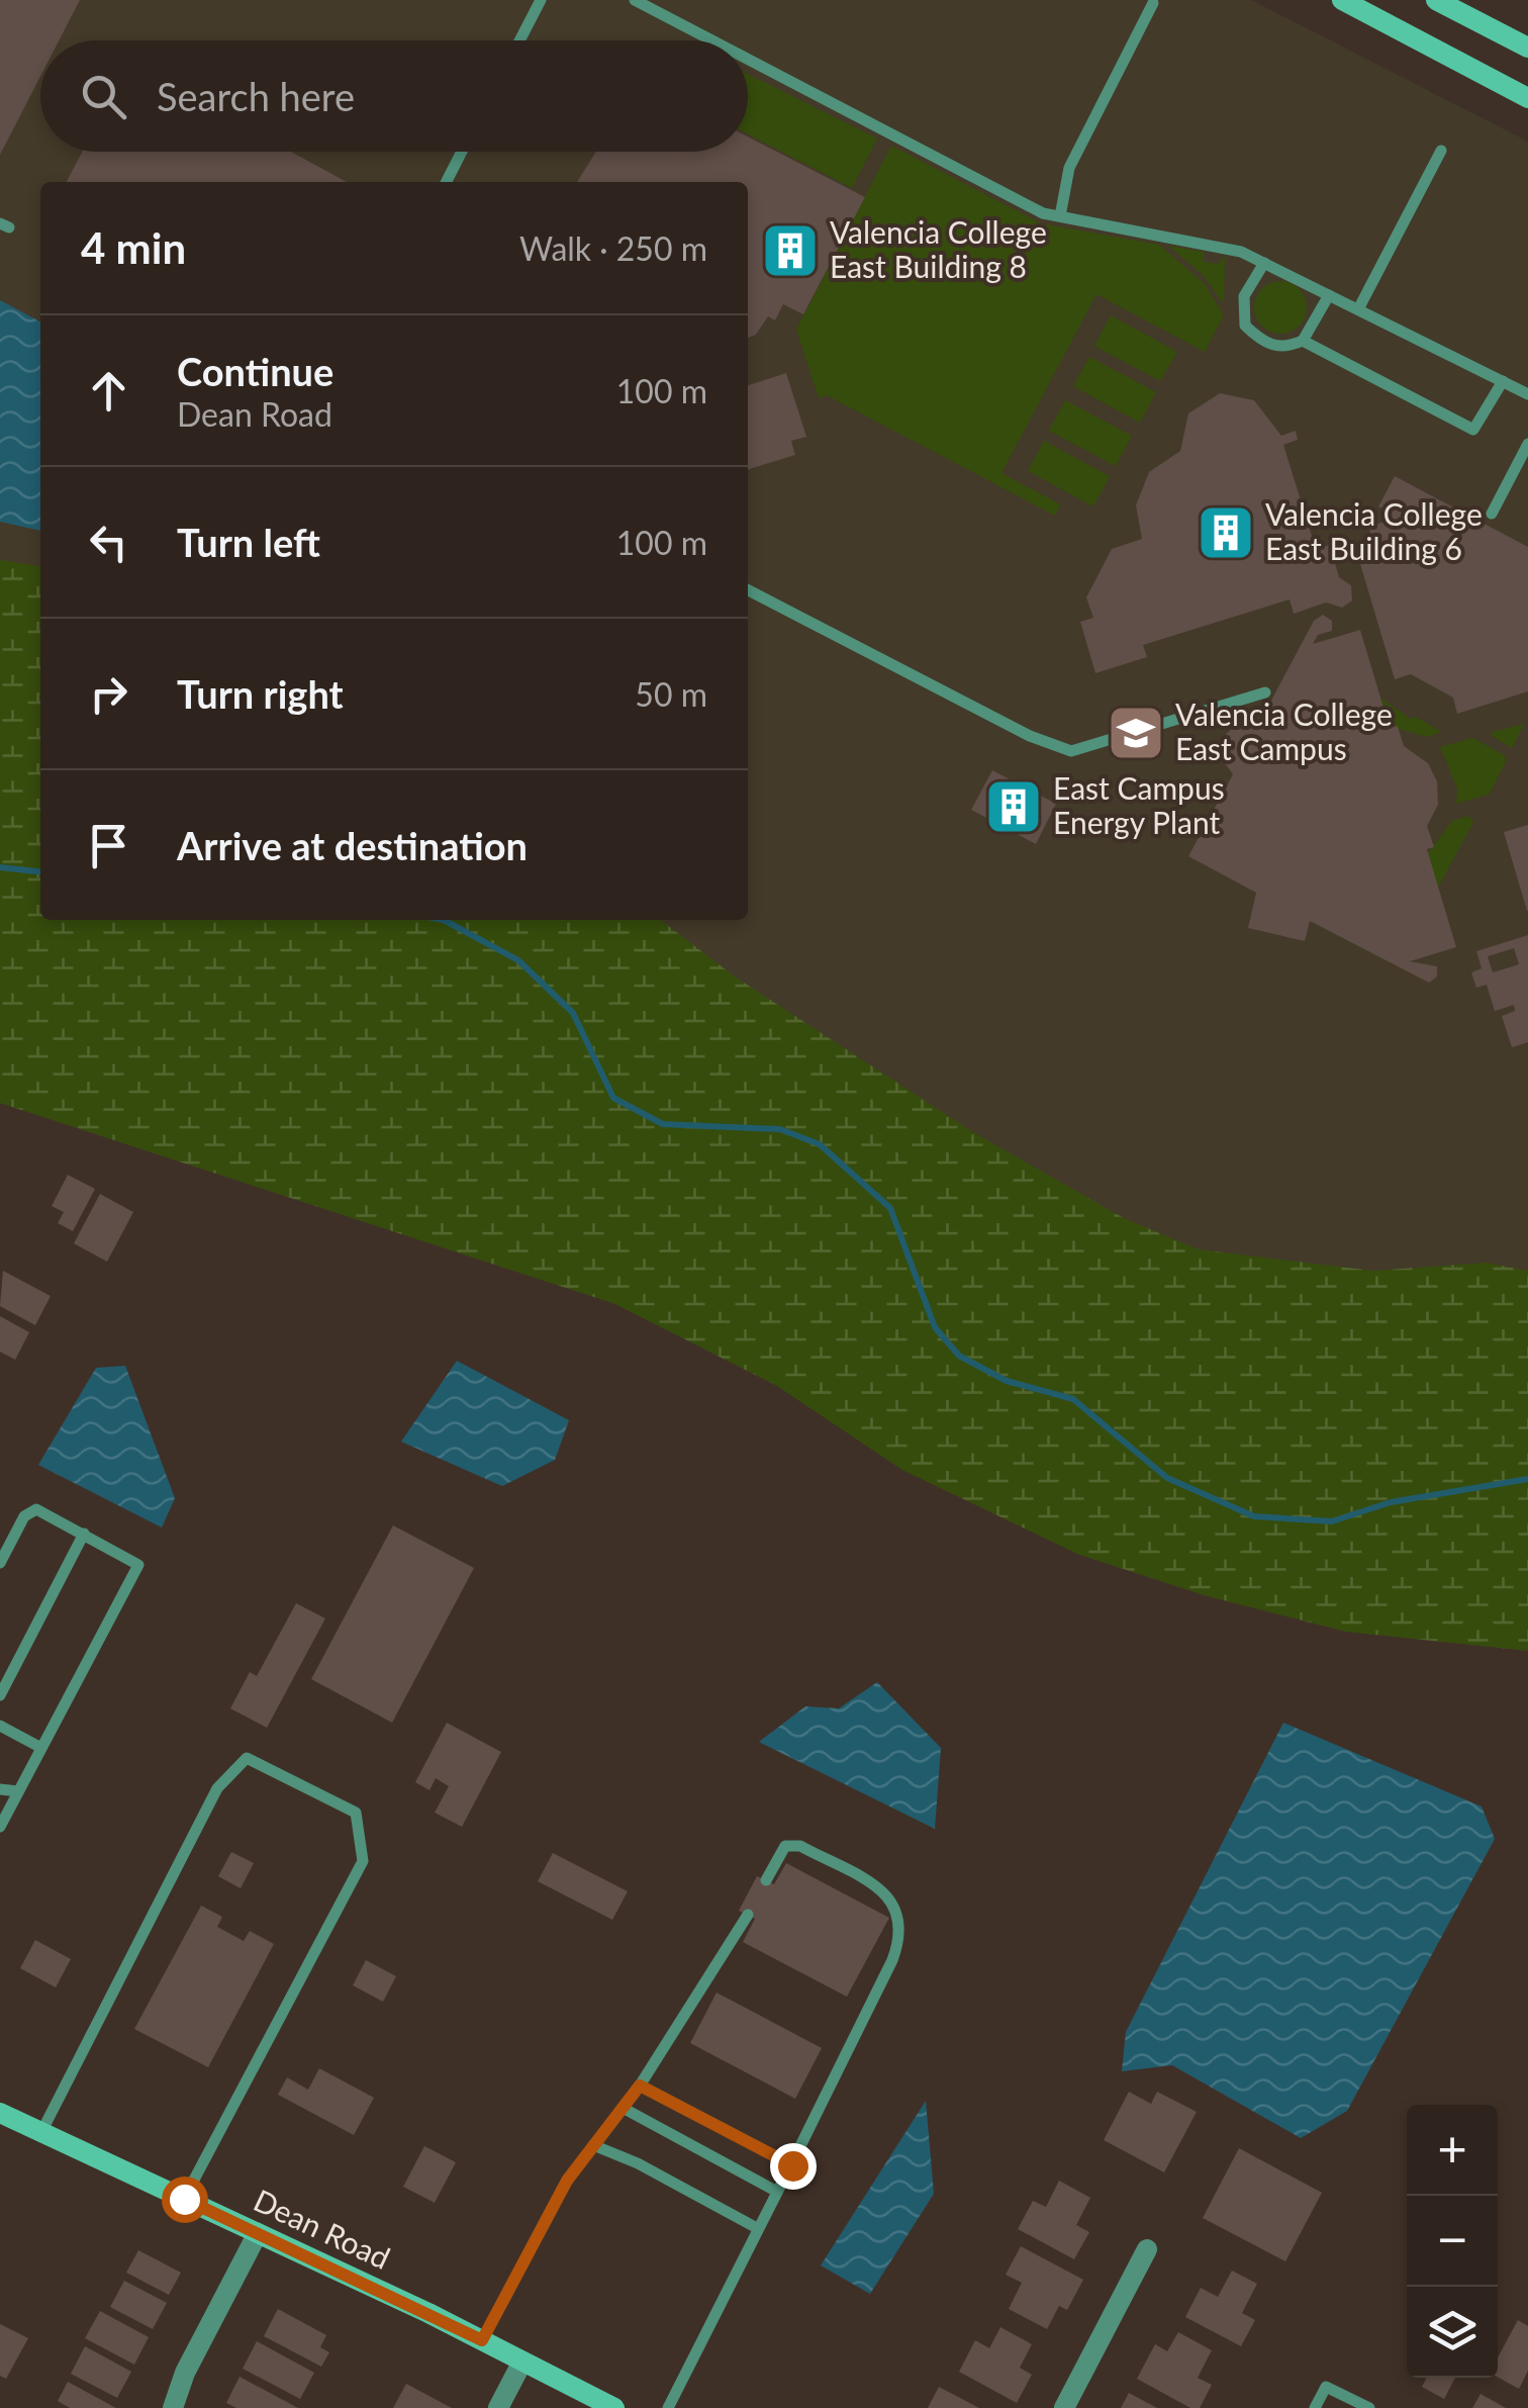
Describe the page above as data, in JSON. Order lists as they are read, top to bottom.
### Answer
{
  "streets": {
    "main road": ["Dean Road"]
  },
  "places": {
    "building": ["Valencia College East Building 8", "Valencia College East Building 6", "East Campus Energy Plant"],
    "school or university": ["Valencia College East Campus"]
  },
  "page": {
    "search": "Search here",
    "heading": ["4 min", "Walk · 250 m"],
    "list": [
      ["Continue", "Dean Road", "100 m"],
      ["Turn left", "100 m"],
      ["Turn right", "50 m"],
      "Arrive at destination"
    ],
    "map_buttons": ["+", "−"]
  }
}
